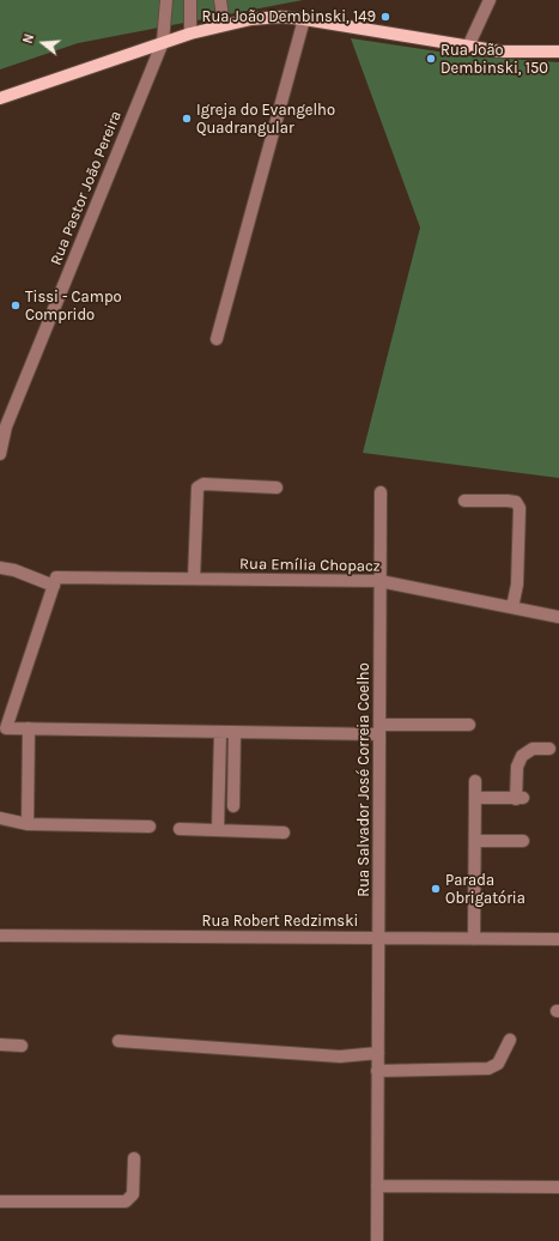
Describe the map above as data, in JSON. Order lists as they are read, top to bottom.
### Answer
{
  "streets": {
    "street": [
      "Rua Pastor João Pereira",
      "Rua Emília Chopacz",
      "Rua Salvador José Correia Coelho",
      "Rua Robert Redzimski"
    ]
  },
  "crossings": [
    ["Rua Emília Chopacz", "Rua Salvador José Correia Coelho"],
    ["Rua Salvador José Correia Coelho", "Rua Robert Redzimski"]
  ],
  "places": [
    "Rua João Dembinski, 149",
    "Rua João Dembinski, 150",
    "Igreja do Evangelho Quadrangular",
    "Tissi - Campo Comprido",
    "Parada Obrigatória"
  ],
  "north": "left"
}
